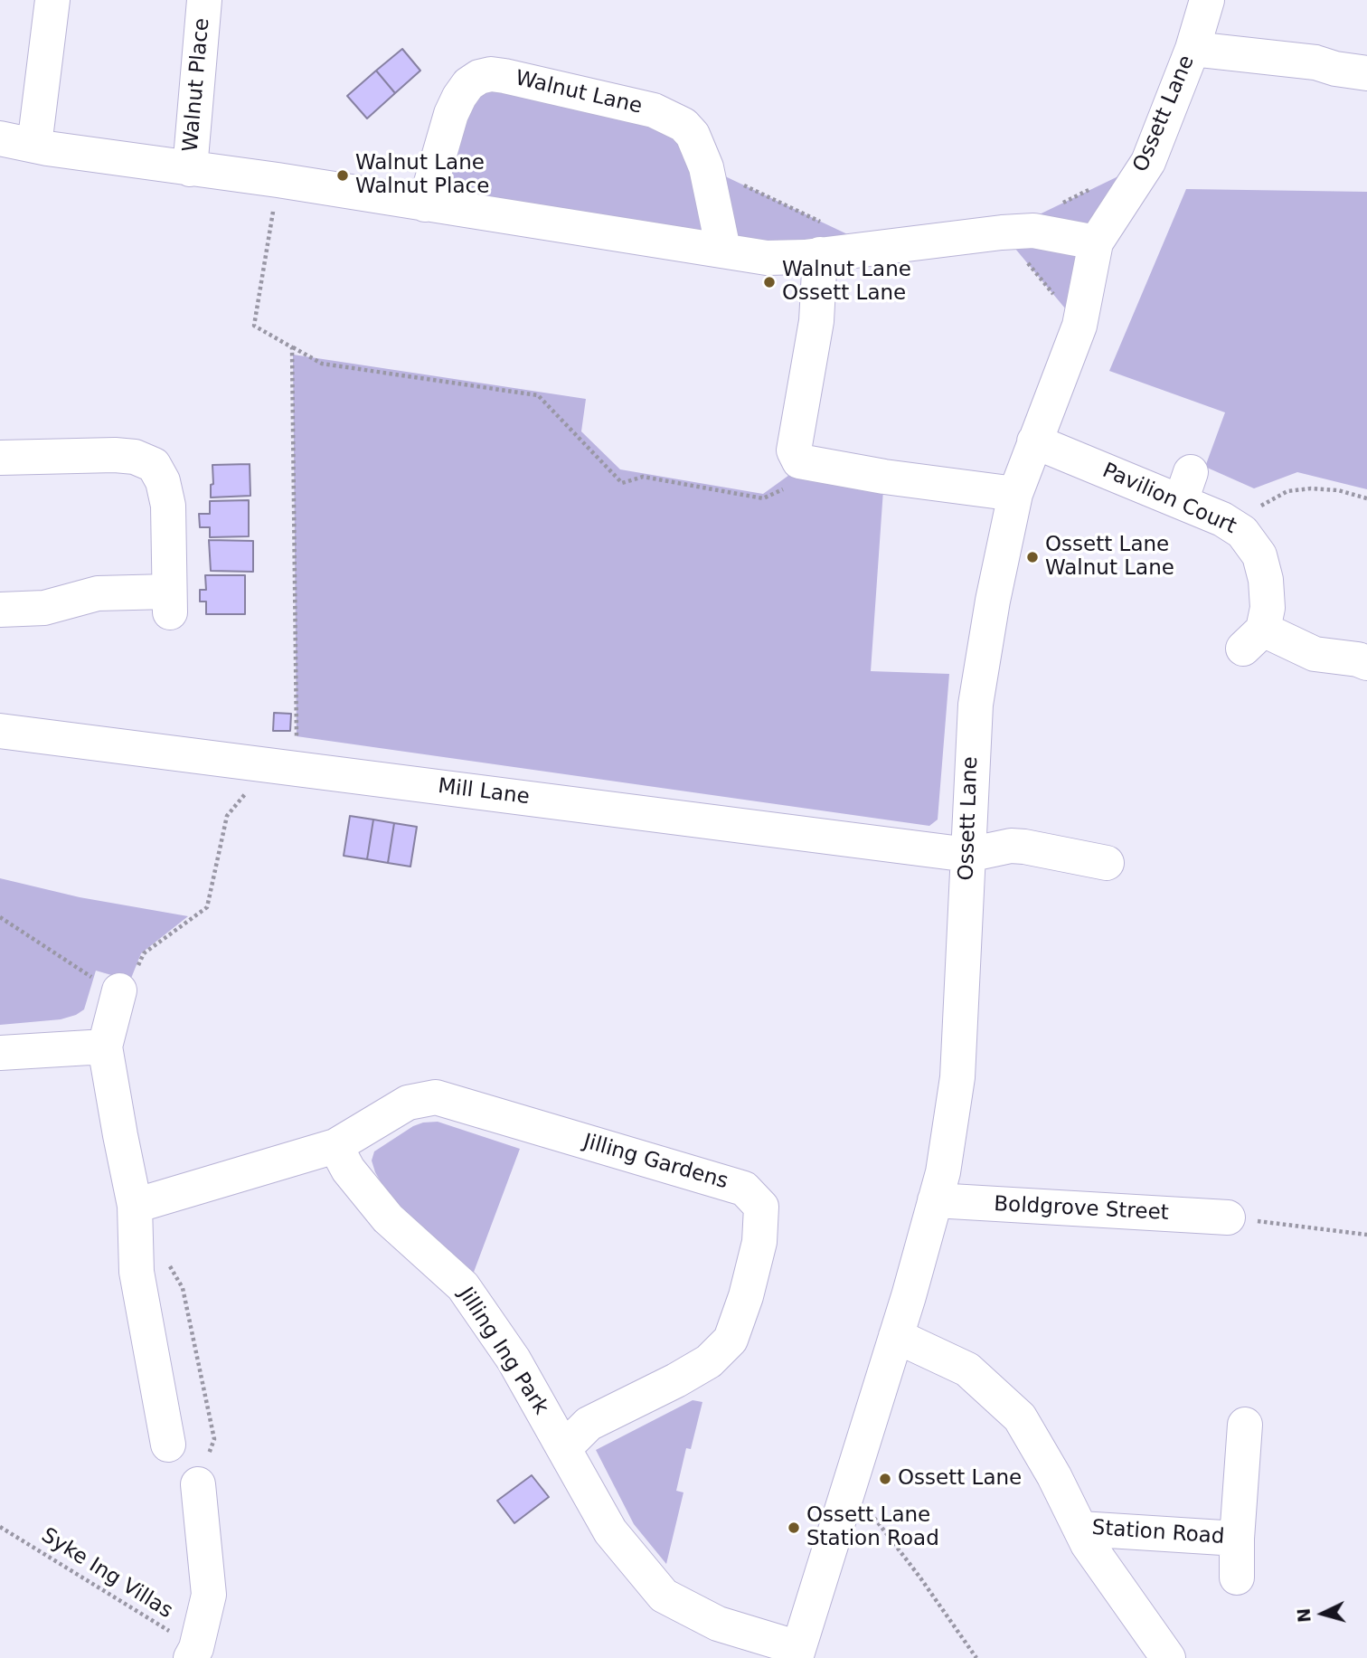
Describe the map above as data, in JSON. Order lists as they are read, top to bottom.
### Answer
{
  "streets": {
    "street": [
      "Walnut Place",
      "Walnut Lane",
      "Ossett Lane",
      "Pavilion Court",
      "Mill Lane",
      "Jilling Gardens",
      "Boldgrove Street",
      "Jilling Ing Park",
      "Station Road"
    ],
    "path": ["Syke Ing Villas"]
  },
  "crossings": [
    ["Ossett Lane", "Pavilion Court"],
    ["Ossett Lane", "Mill Lane"],
    ["Ossett Lane", "Boldgrove Street"],
    ["Ossett Lane", "Jilling Ing Park"],
    ["Ossett Lane", "Station Road"],
    ["Jilling Gardens", "Jilling Ing Park"]
  ],
  "places": [
    "Walnut Lane Walnut Place",
    "Walnut Lane Ossett Lane",
    "Ossett Lane Walnut Lane",
    "Ossett Lane",
    "Ossett Lane Station Road"
  ],
  "north": "left"
}
